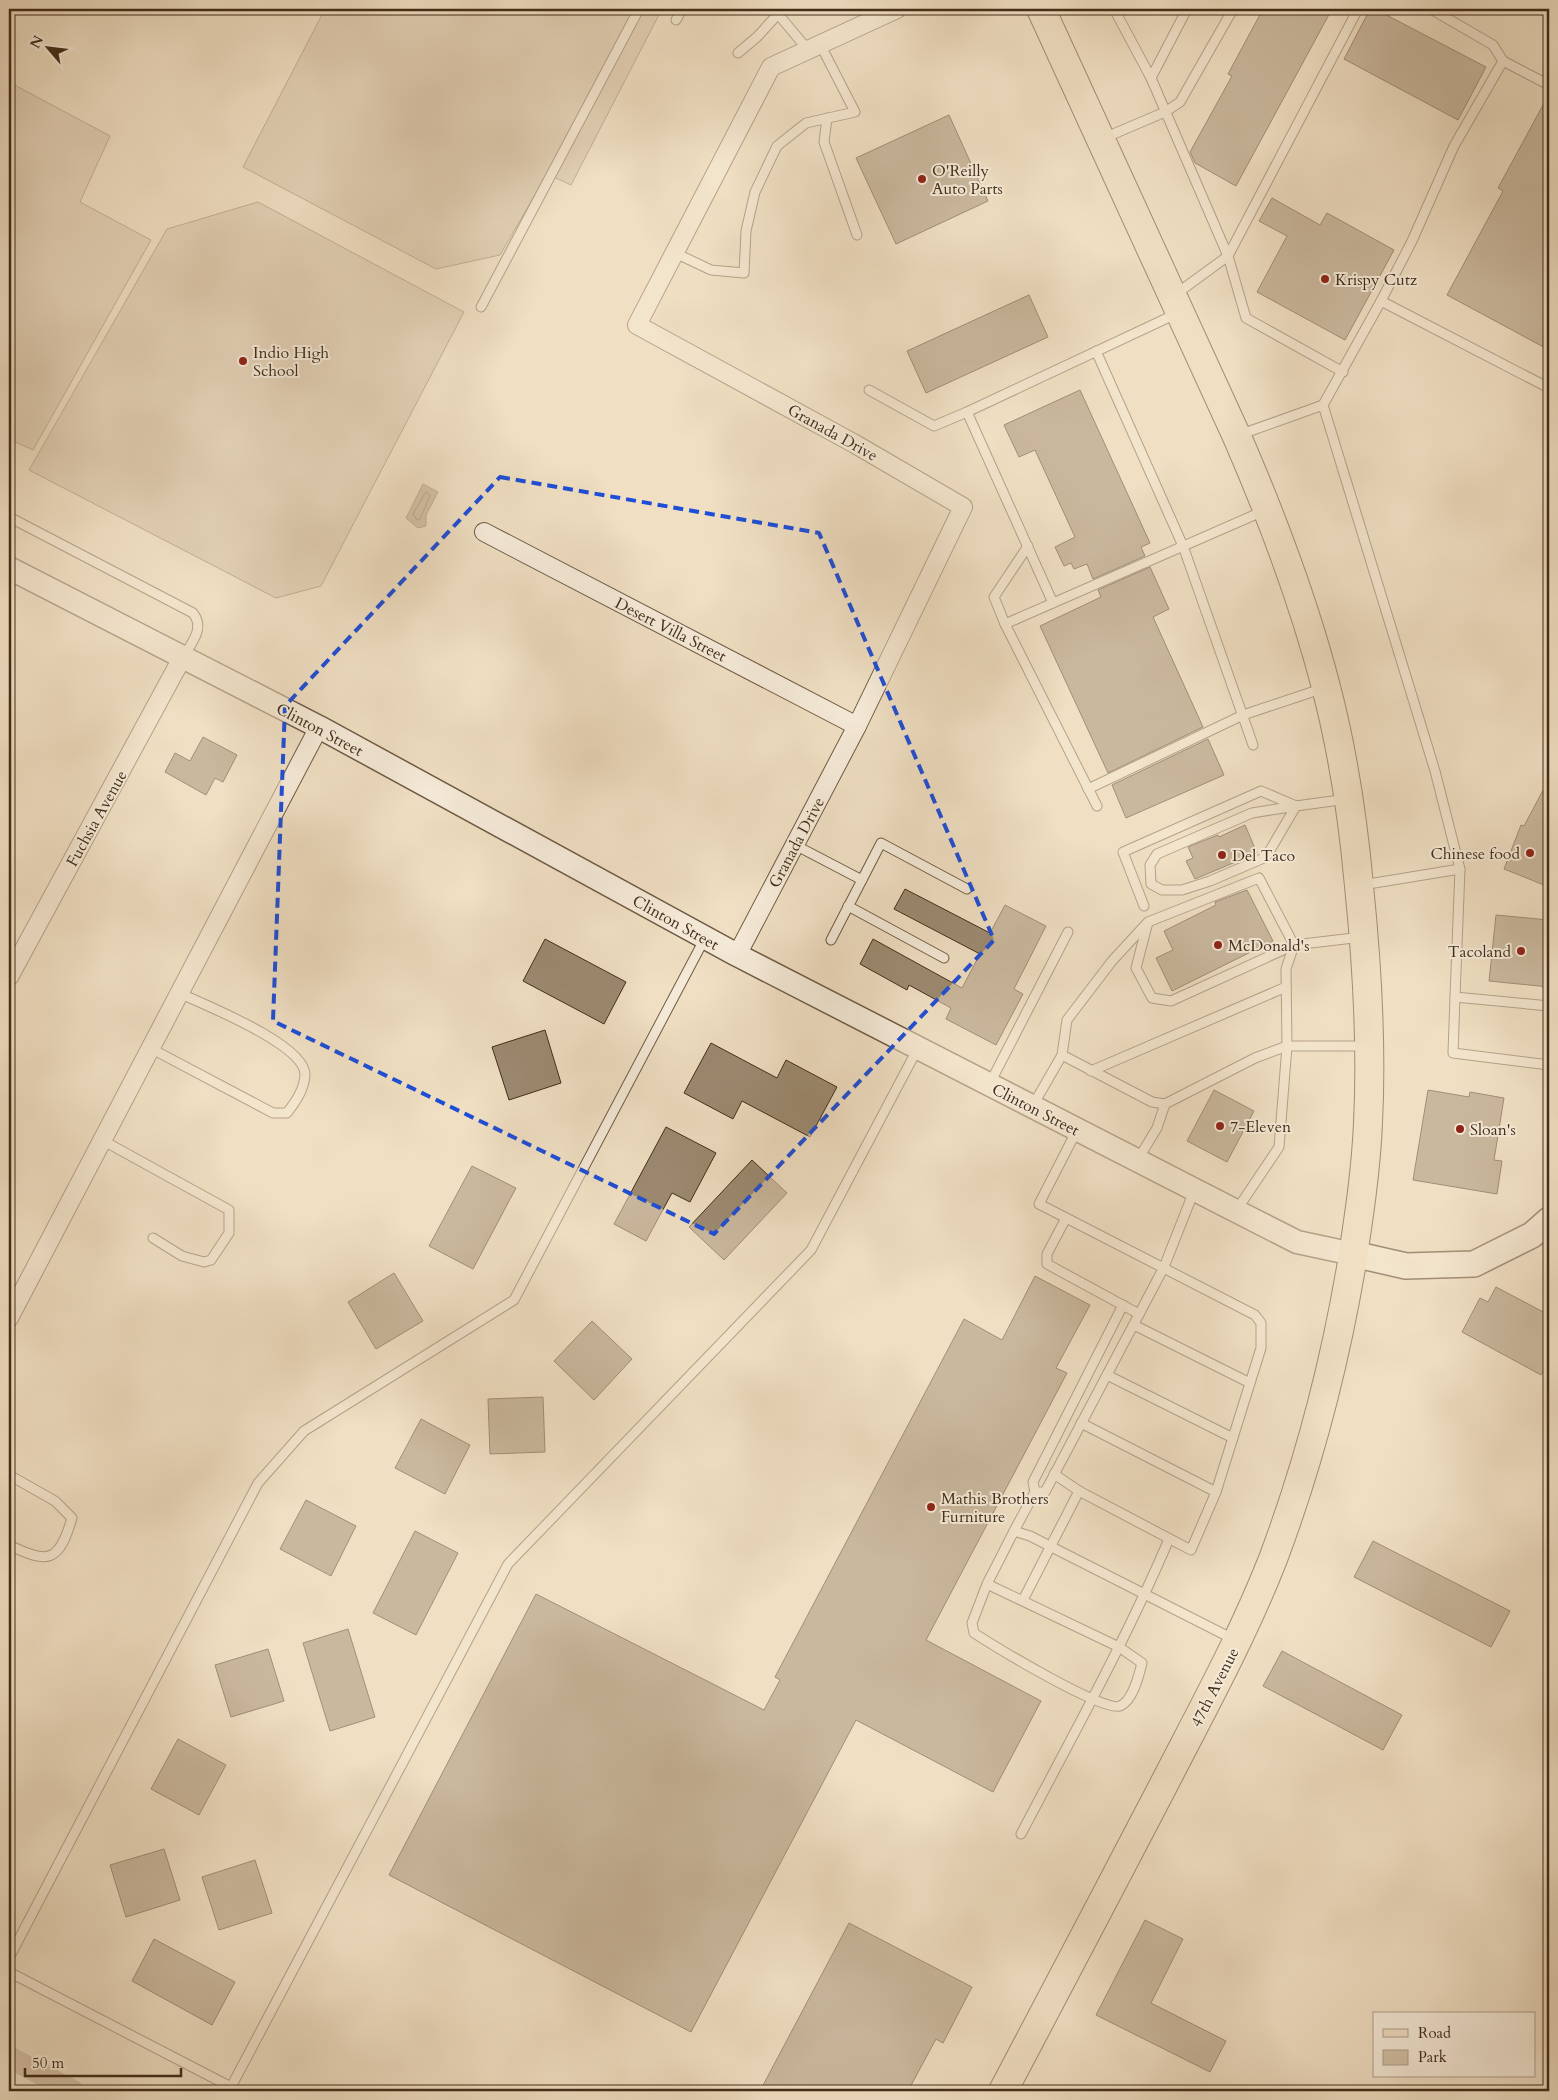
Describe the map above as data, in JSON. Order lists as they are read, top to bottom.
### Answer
{
  "streets": {
    "main road": ["47th Avenue"],
    "street": [
      "Granada Drive",
      "Desert Villa Street",
      "Clinton Street",
      "Fuchsia Avenue"
    ]
  },
  "crossings": [
    ["Granada Drive", "Desert Villa Street"],
    ["Granada Drive", "Clinton Street"],
    ["Clinton Street", "Fuchsia Avenue"],
    ["Clinton Street", "47th Avenue"]
  ],
  "places": [
    "O'Reilly Auto Parts",
    "Krispy Cutz",
    "Indio High School",
    "Chinese food",
    "Del Taco",
    "McDonald's",
    "Tacoland",
    "7-Eleven",
    "Sloan's",
    "Mathis Brothers Furniture"
  ],
  "legend": ["Road", "Park"],
  "scale_bar": "50 m",
  "north": "top left"
}
